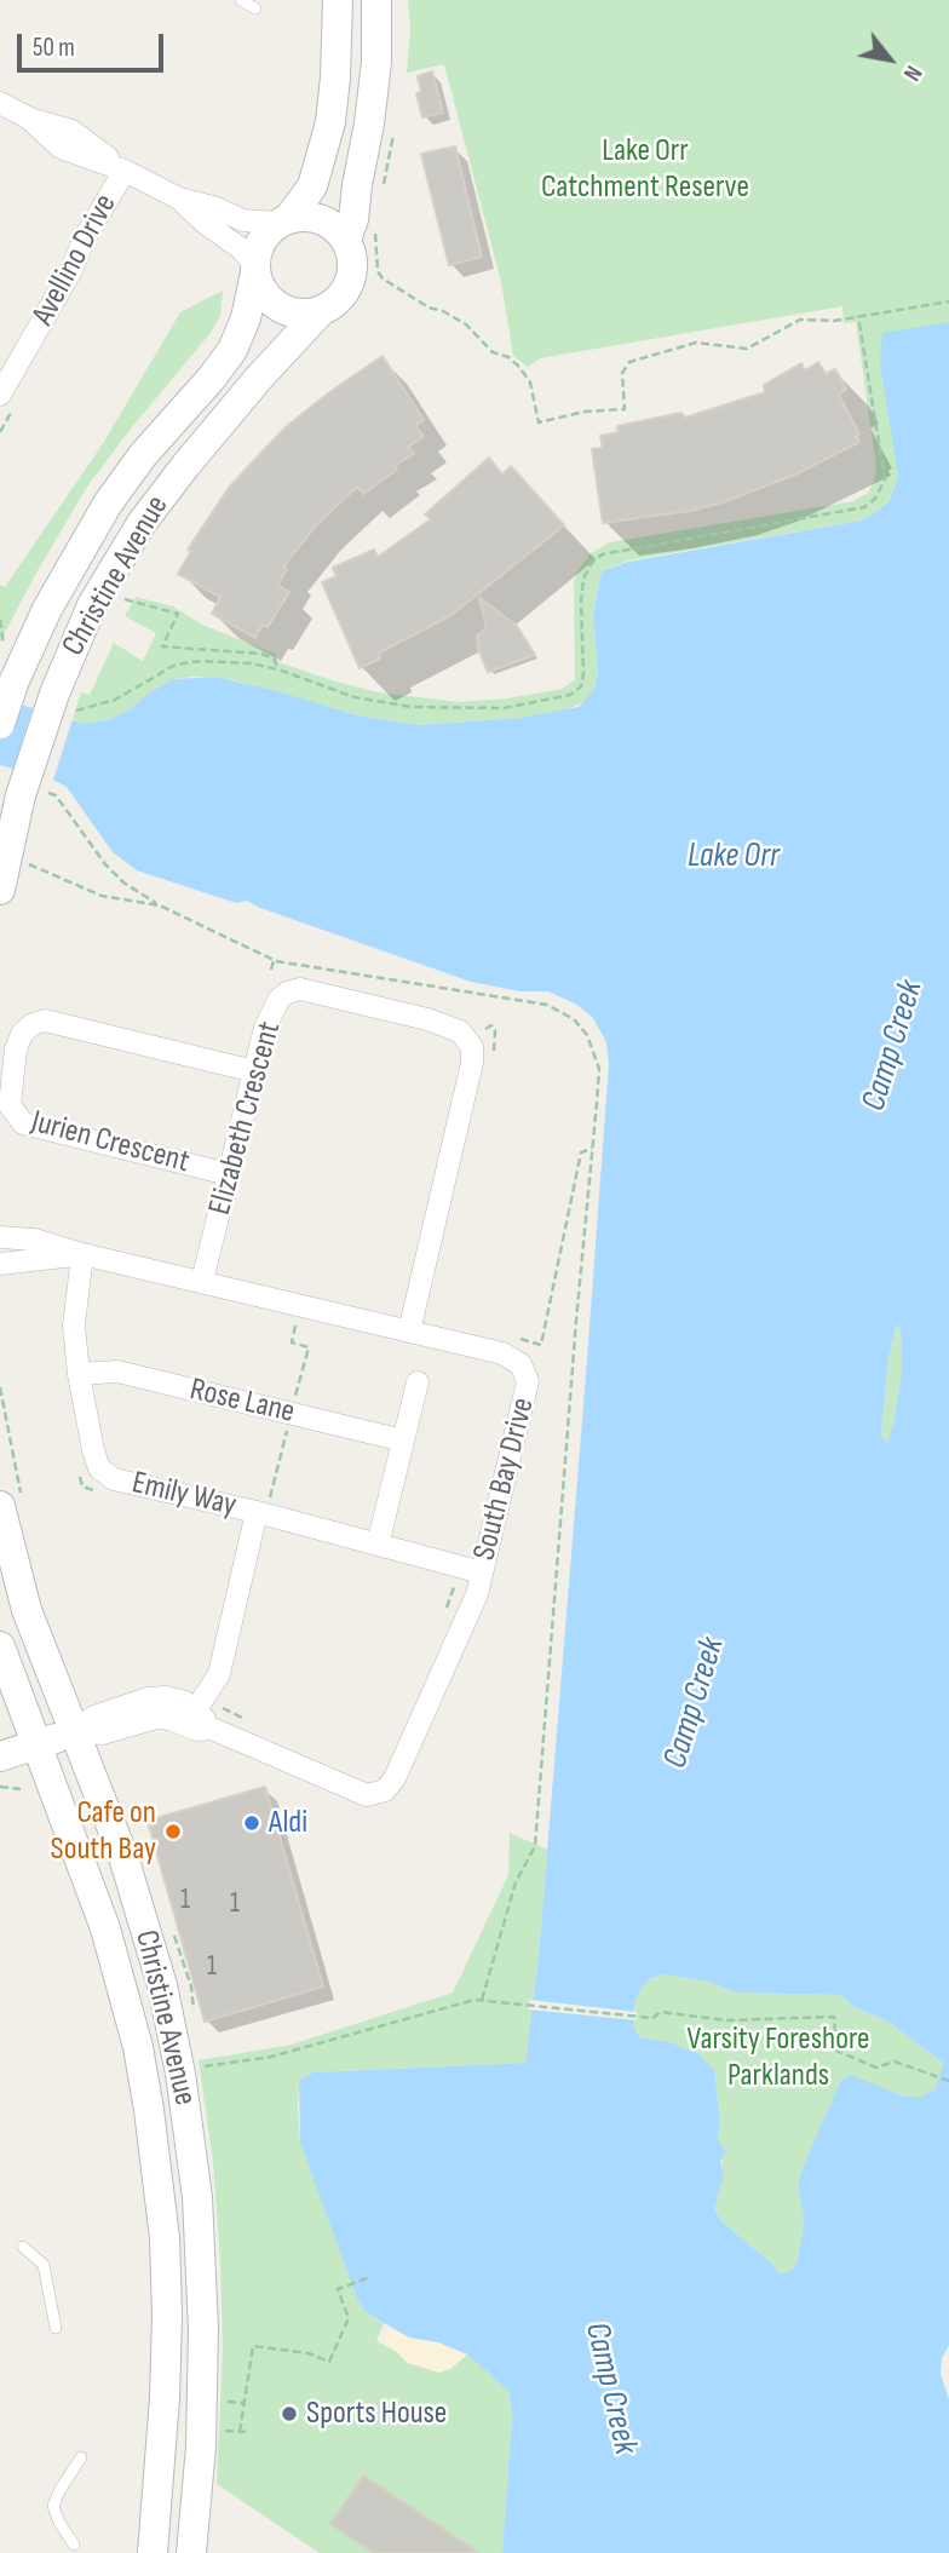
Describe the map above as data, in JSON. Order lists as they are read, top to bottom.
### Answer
{
  "streets": {
    "main road": ["Christine Avenue"],
    "street": [
      "Avellino Drive",
      "Elizabeth Crescent",
      "Jurien Crescent",
      "Rose Lane",
      "South Bay Drive",
      "Emily Way"
    ]
  },
  "crossings": [
    ["Christine Avenue", "South Bay Drive"],
    ["Elizabeth Crescent", "Jurien Crescent"],
    ["Elizabeth Crescent", "South Bay Drive"],
    ["Rose Lane", "Emily Way"],
    ["South Bay Drive", "Emily Way"]
  ],
  "water": ["Lake Orr", "Camp Creek"],
  "parks": ["Lake Orr Catchment Reserve", "Varsity Foreshore Parklands"],
  "places": ["Aldi", "Cafe on South Bay", "Sports House"],
  "house_numbers": ["1", "1", "1"],
  "scale_bar": "50 m",
  "north": "bottom right"
}
